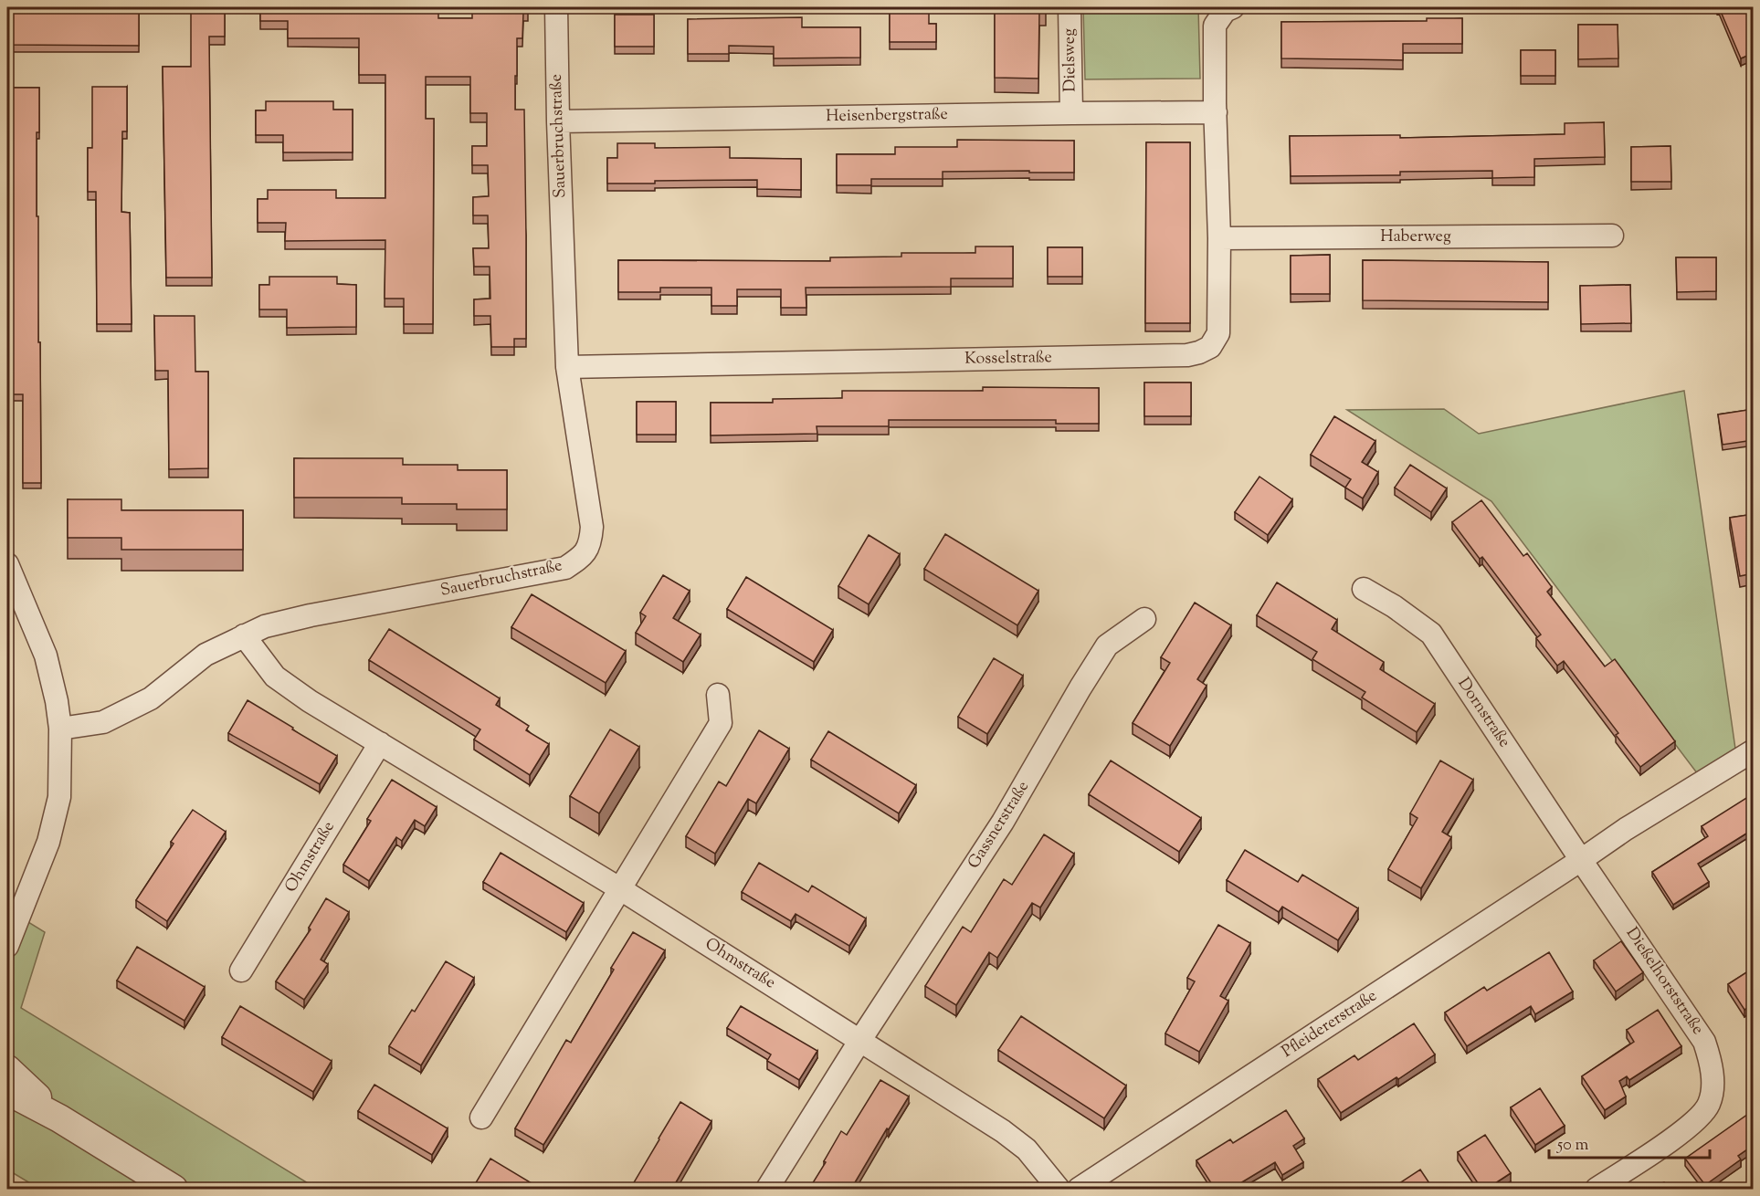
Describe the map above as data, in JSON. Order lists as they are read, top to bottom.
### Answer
{
  "streets": {
    "street": [
      "Dielsweg",
      "Heisenbergstraße",
      "Sauerbruchstraße",
      "Haberweg",
      "Kosselstraße",
      "Dornstraße",
      "Gassnerstraße",
      "Ohmstraße",
      "Dießelhorststraße",
      "Pfleidererstraße"
    ]
  },
  "crossings": [
    ["Dielsweg", "Heisenbergstraße"],
    ["Heisenbergstraße", "Sauerbruchstraße"],
    ["Heisenbergstraße", "Kosselstraße"],
    ["Sauerbruchstraße", "Kosselstraße"],
    ["Sauerbruchstraße", "Ohmstraße"],
    ["Haberweg", "Kosselstraße"],
    ["Dornstraße", "Dießelhorststraße"],
    ["Dornstraße", "Pfleidererstraße"],
    ["Gassnerstraße", "Ohmstraße"],
    ["Dießelhorststraße", "Pfleidererstraße"]
  ],
  "scale_bar": "50 m"
}
